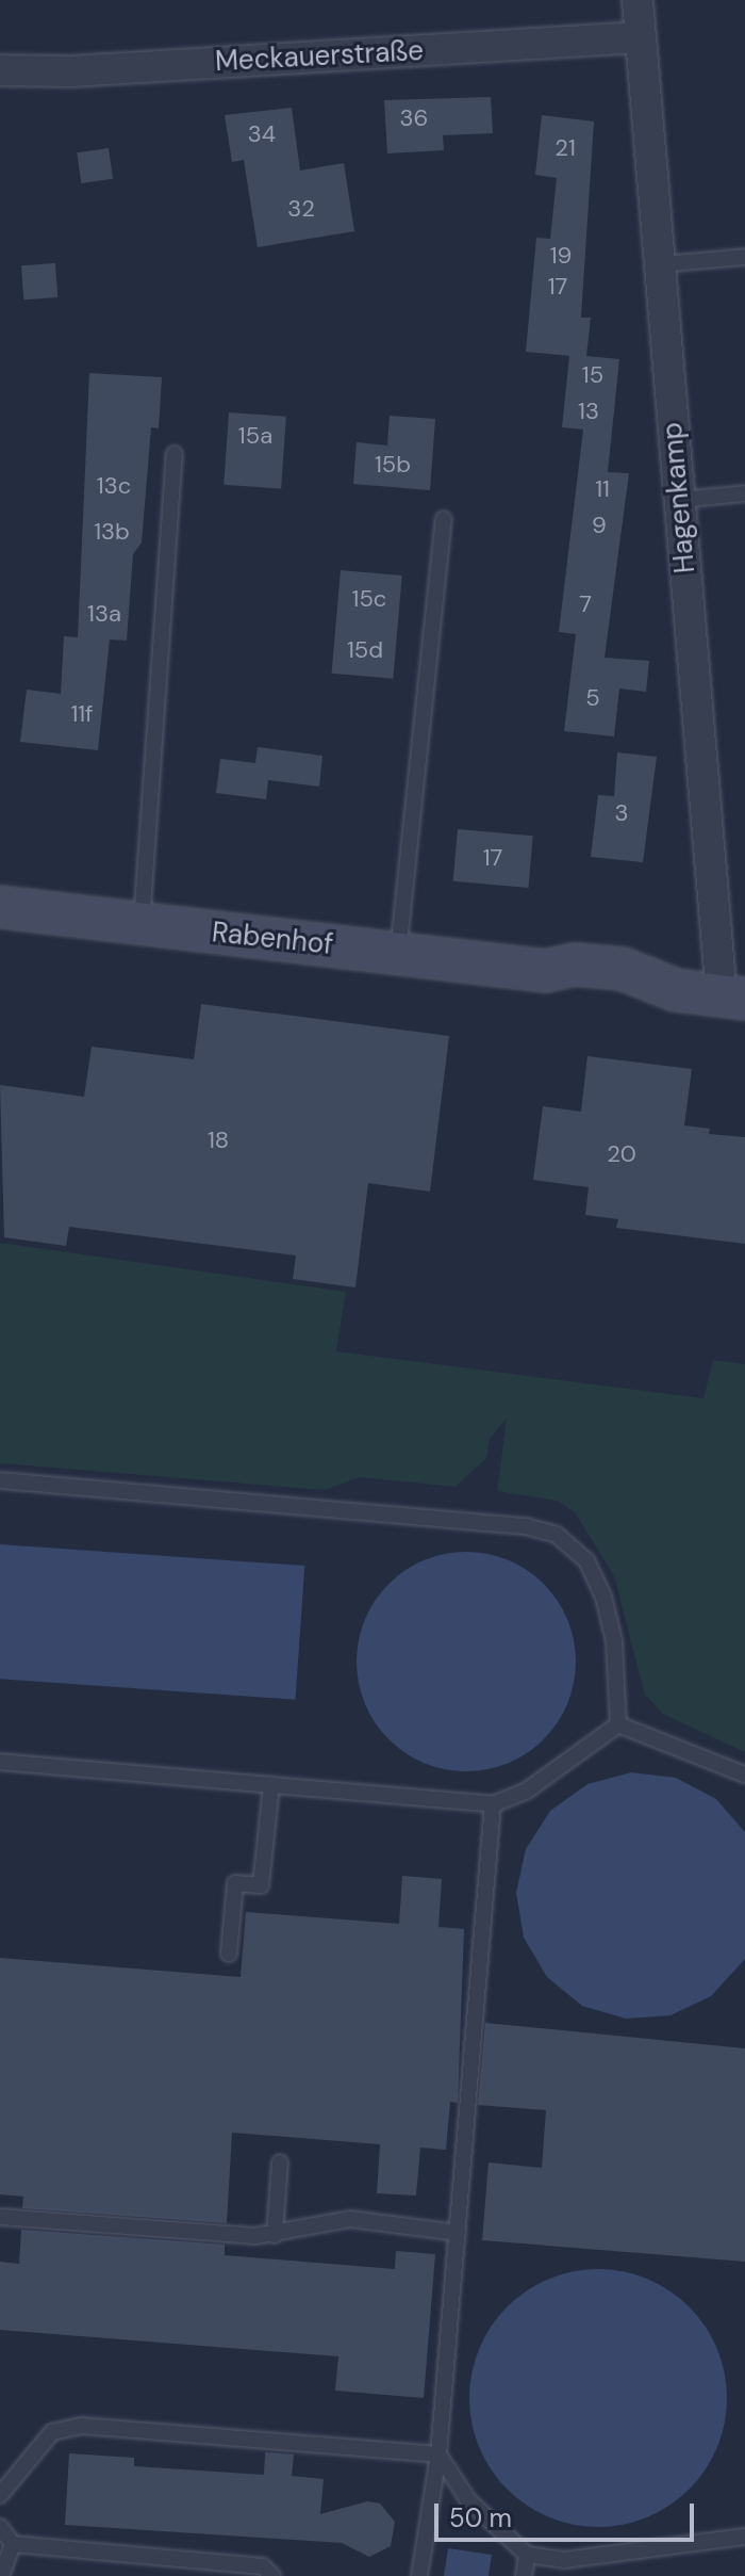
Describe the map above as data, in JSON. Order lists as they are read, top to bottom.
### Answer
{
  "streets": {
    "street": ["Meckauerstraße", "Hagenkamp", "Rabenhof"]
  },
  "crossings": [
    ["Meckauerstraße", "Hagenkamp"],
    ["Hagenkamp", "Rabenhof"]
  ],
  "house_numbers": [
    "36",
    "34",
    "21",
    "32",
    "19",
    "17",
    "15",
    "13",
    "15a",
    "15b",
    "13c",
    "11",
    "9",
    "13b",
    "15c",
    "7",
    "13a",
    "15d",
    "5",
    "11f",
    "3",
    "17",
    "18",
    "20"
  ],
  "scale_bar": "50 m"
}
